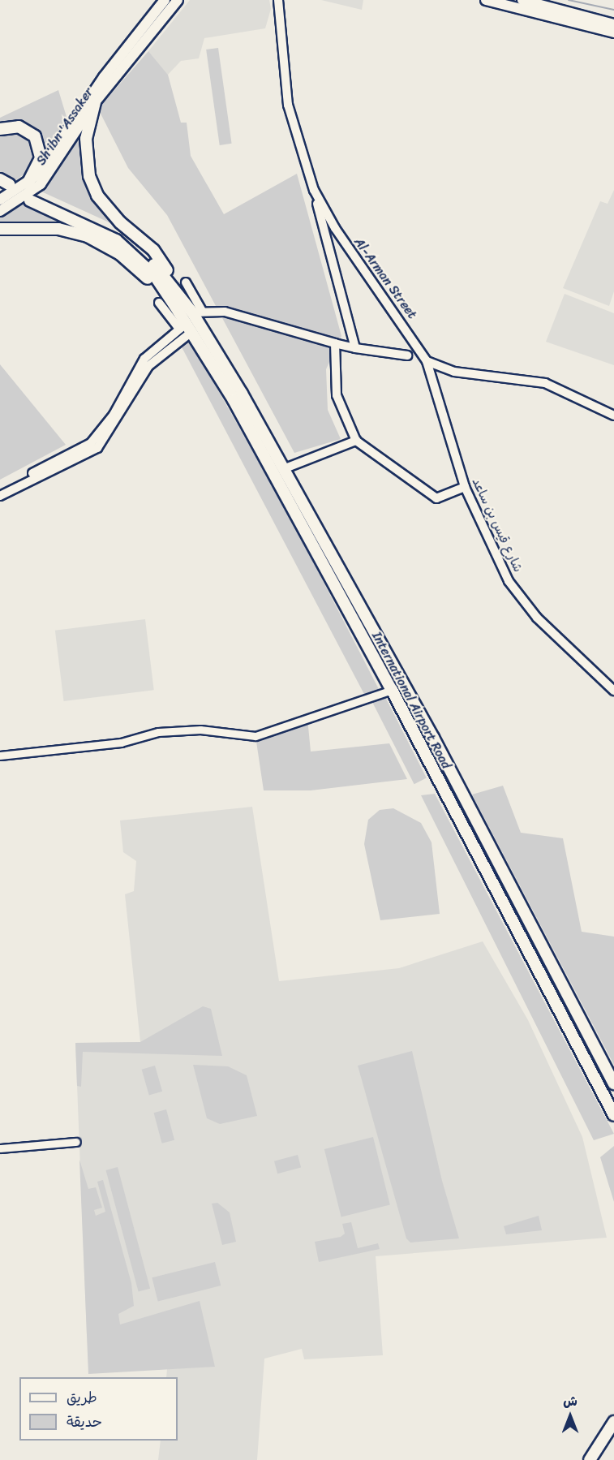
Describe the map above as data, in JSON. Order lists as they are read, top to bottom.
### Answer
{
  "streets": {
    "highway": ["International Airport Road"],
    "main road": ["Sh ibn 'Assaker", "Al-Arman Street", "شارع قيس بن ساعد"]
  },
  "crossings": [
    ["Al-Arman Street", "شارع قيس بن ساعد"]
  ],
  "legend": ["طريق", "حديقة"],
  "north": "top"
}
